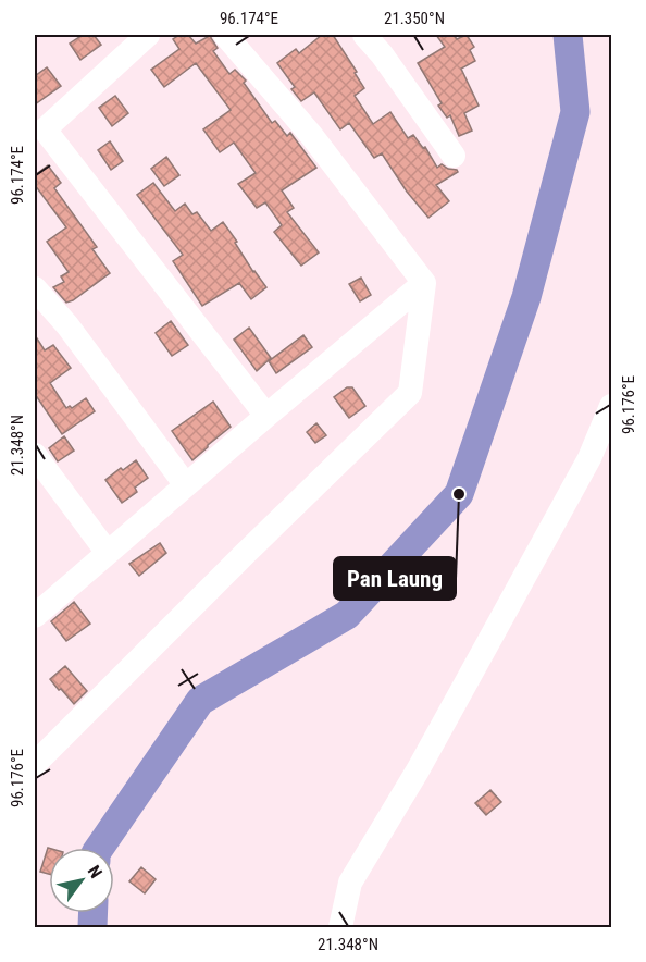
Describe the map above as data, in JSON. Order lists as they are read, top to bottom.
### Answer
{
  "places": ["Pan Laung"],
  "north": "top right",
  "coordinates": [
    "96.174°E",
    "21.350°N",
    "96.176°E",
    "21.348°N"
  ]
}
